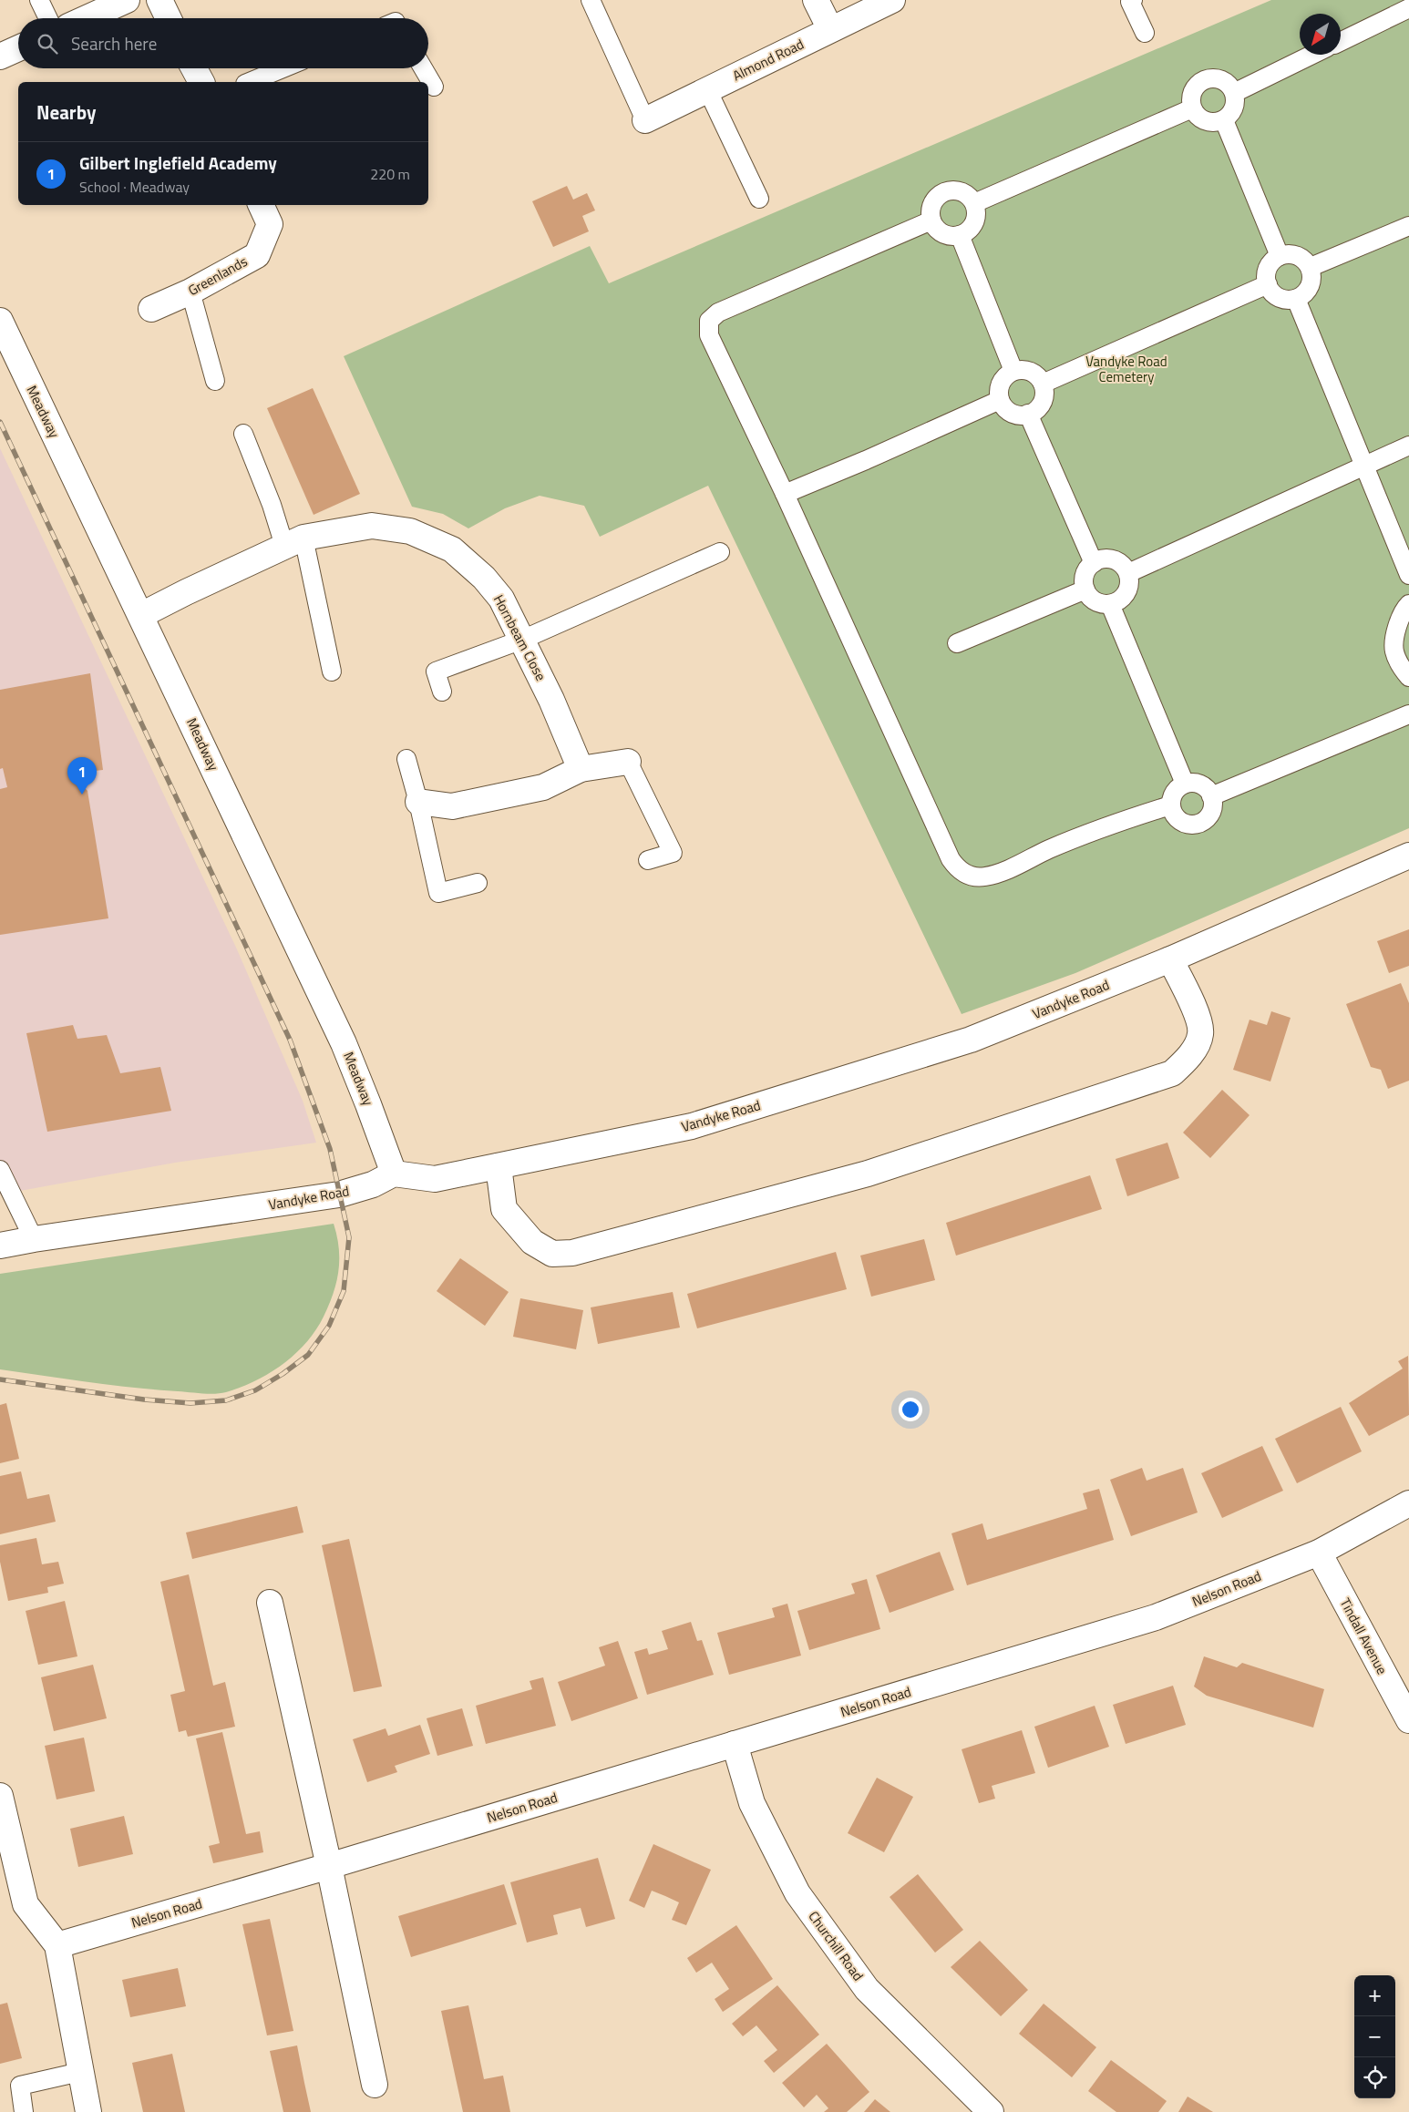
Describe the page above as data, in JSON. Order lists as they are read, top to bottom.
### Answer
{
  "streets": {
    "street": [
      "Almond Road",
      "Greenlands",
      "Meadway",
      "Hornbeam Close",
      "Vandyke Road",
      "Nelson Road",
      "Tindall Avenue",
      "Churchill Road"
    ]
  },
  "crossings": [
    ["Meadway", "Hornbeam Close"],
    ["Meadway", "Vandyke Road"],
    ["Nelson Road", "Tindall Avenue"],
    ["Nelson Road", "Churchill Road"]
  ],
  "parks": ["Vandyke Road Cemetery"],
  "north": "bottom left",
  "page": {
    "search": "Search here",
    "heading": "Nearby",
    "list": [
      {
        "mark": "1",
        "name": "Gilbert Inglefield Academy",
        "note": "School · Meadway",
        "value": "220 m"
      }
    ],
    "pins": "1",
    "map_buttons": ["+", "−"]
  }
}
